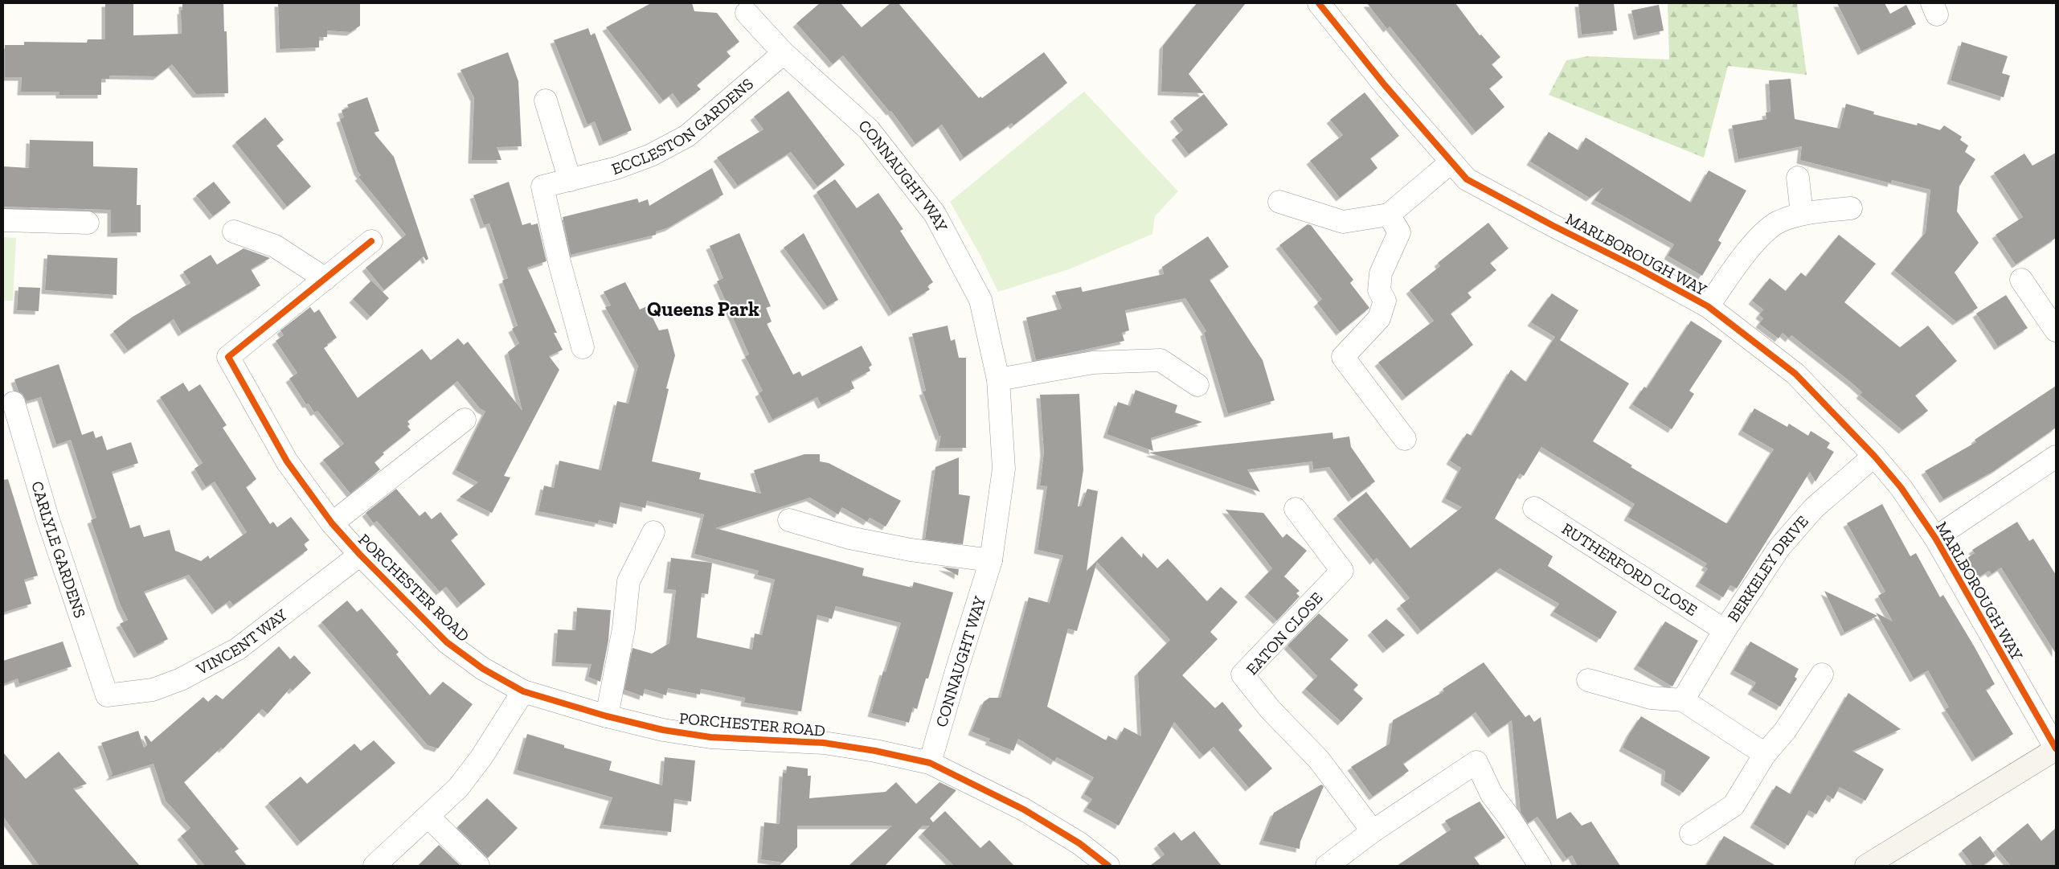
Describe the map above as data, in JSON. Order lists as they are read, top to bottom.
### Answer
{
  "streets": {
    "street": [
      "ECCLESTON GARDENS",
      "CONNAUGHT WAY",
      "MARLBOROUGH WAY",
      "CARLYLE GARDENS",
      "RUTHERFORD CLOSE",
      "BERKELEY DRIVE",
      "PORCHESTER ROAD",
      "EATON CLOSE",
      "VINCENT WAY"
    ]
  },
  "crossings": [
    ["ECCLESTON GARDENS", "CONNAUGHT WAY"],
    ["CONNAUGHT WAY", "PORCHESTER ROAD"],
    ["MARLBOROUGH WAY", "BERKELEY DRIVE"],
    ["CARLYLE GARDENS", "VINCENT WAY"],
    ["RUTHERFORD CLOSE", "BERKELEY DRIVE"],
    ["PORCHESTER ROAD", "VINCENT WAY"]
  ],
  "districts": ["Queens Park"]
}
